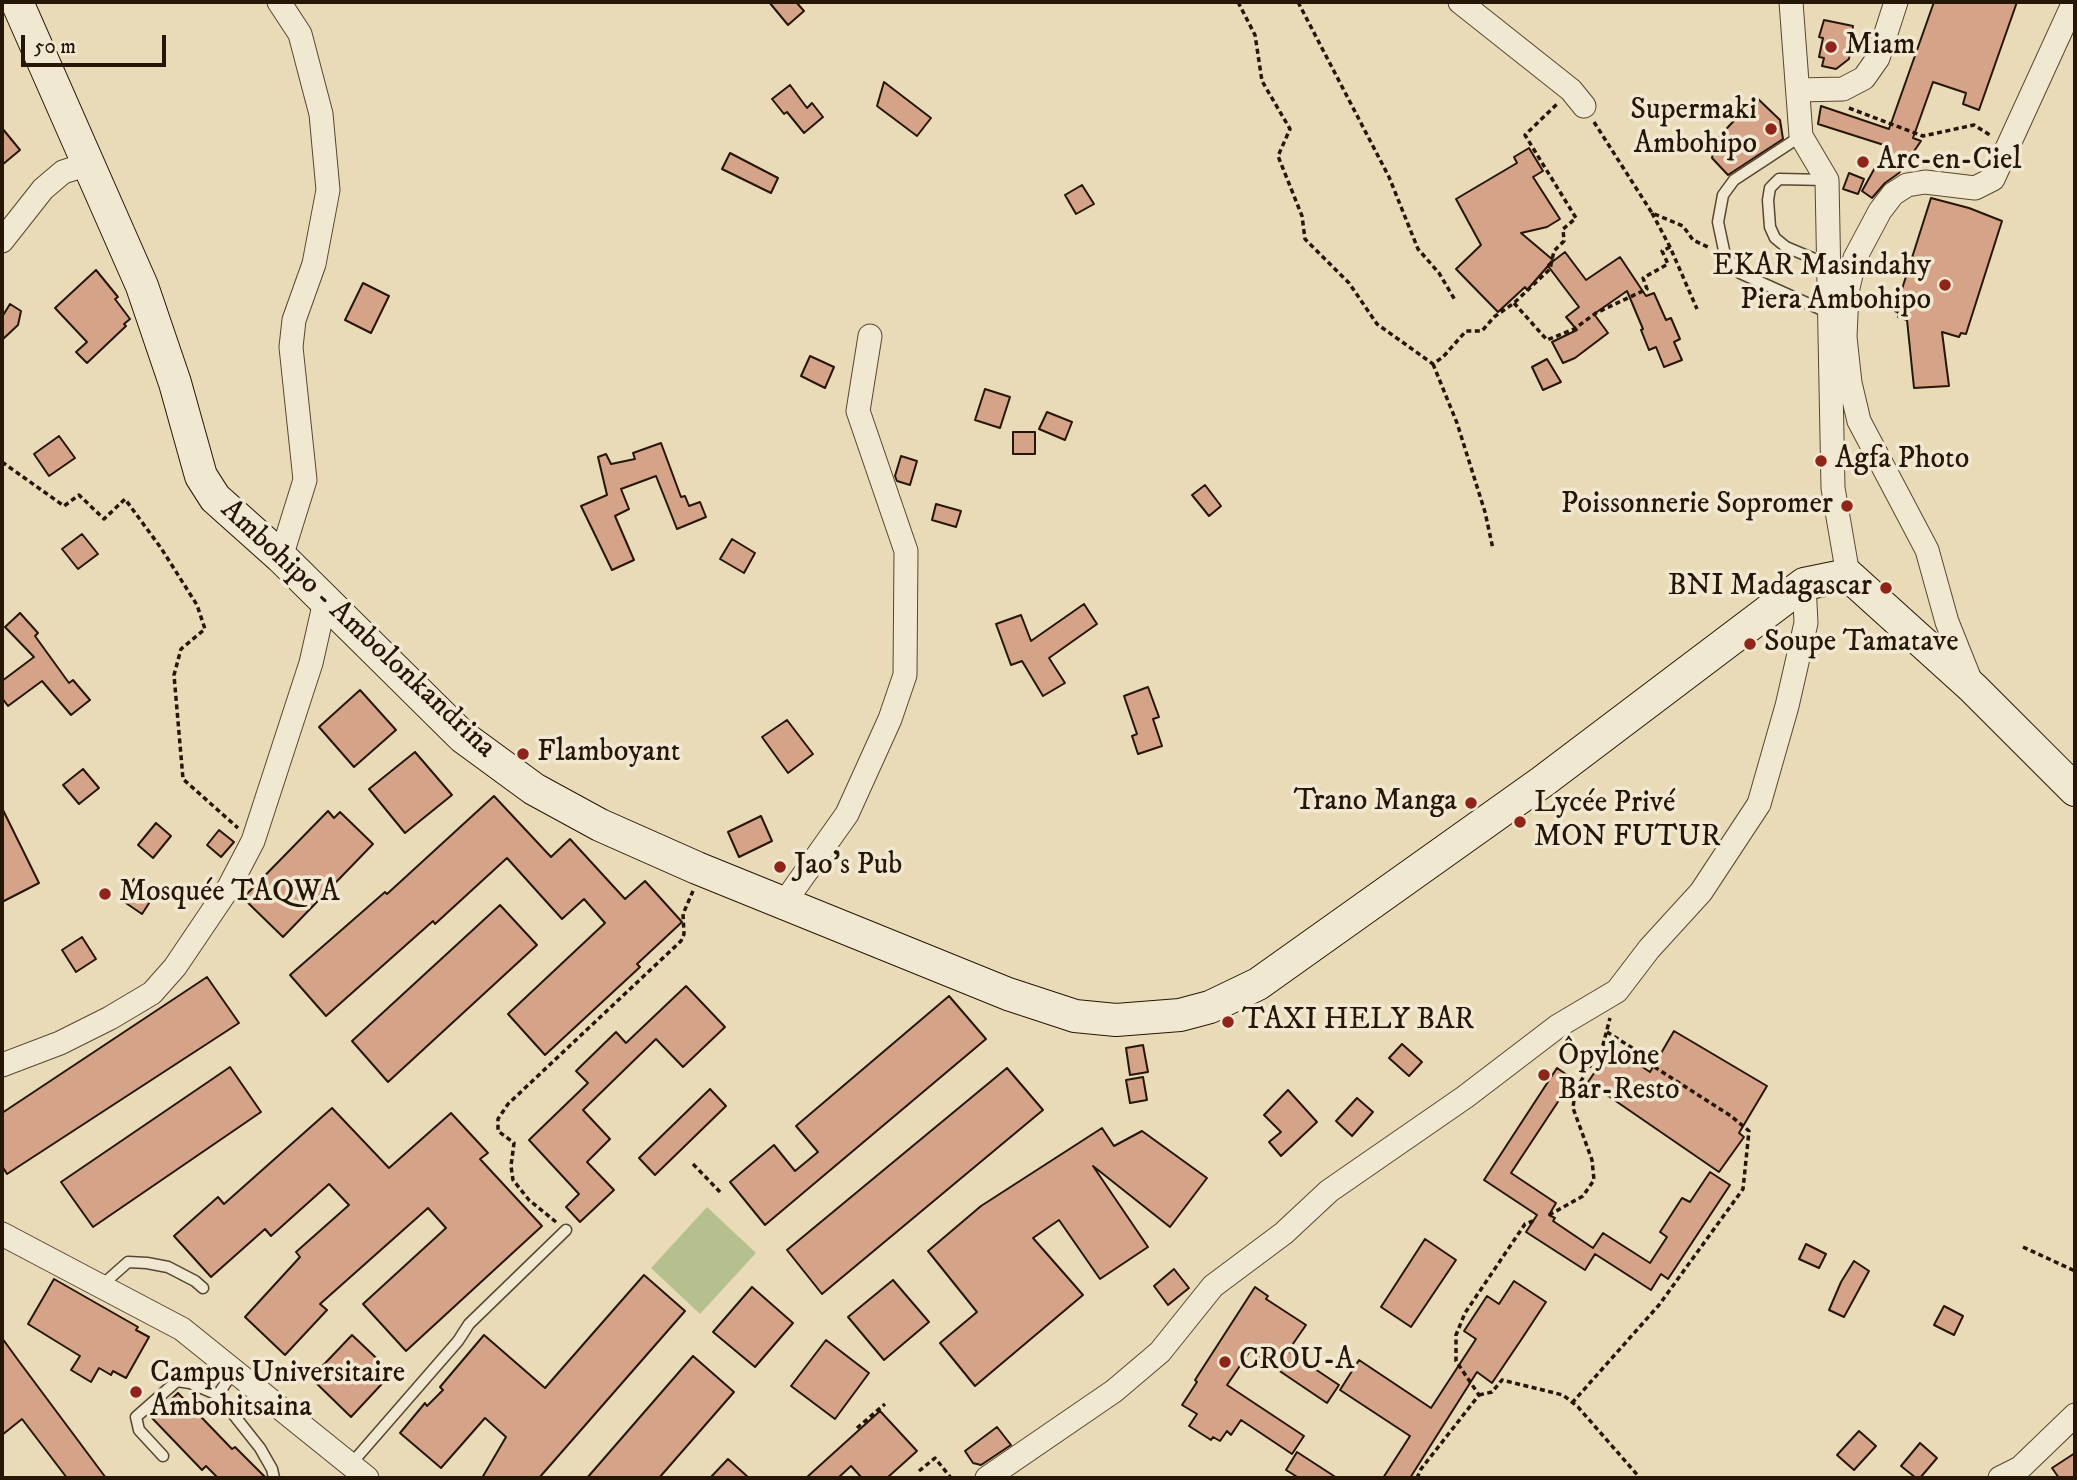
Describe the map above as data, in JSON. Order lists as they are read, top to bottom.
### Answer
{
  "streets": {
    "street": ["Ambohipo - Ambolonkandrina"]
  },
  "places": [
    "Miam",
    "Supermaki Ambohipo",
    "Arc-en-Ciel",
    "EKAR Masindahy Piera Ambohipo",
    "Agfa Photo",
    "Poissonnerie Sopromer",
    "BNI Madagascar",
    "Soupe Tamatave",
    "Flamboyant",
    "Trano Manga",
    "Lycée Privé MON FUTUR",
    "Jao's Pub",
    "Mosquée TAQWA",
    "TAXI HELY BAR",
    "Ôpylone Bar-Resto",
    "CROU-A",
    "Campus Universitaire Ambohitsaina"
  ],
  "scale_bar": "50 m"
}
